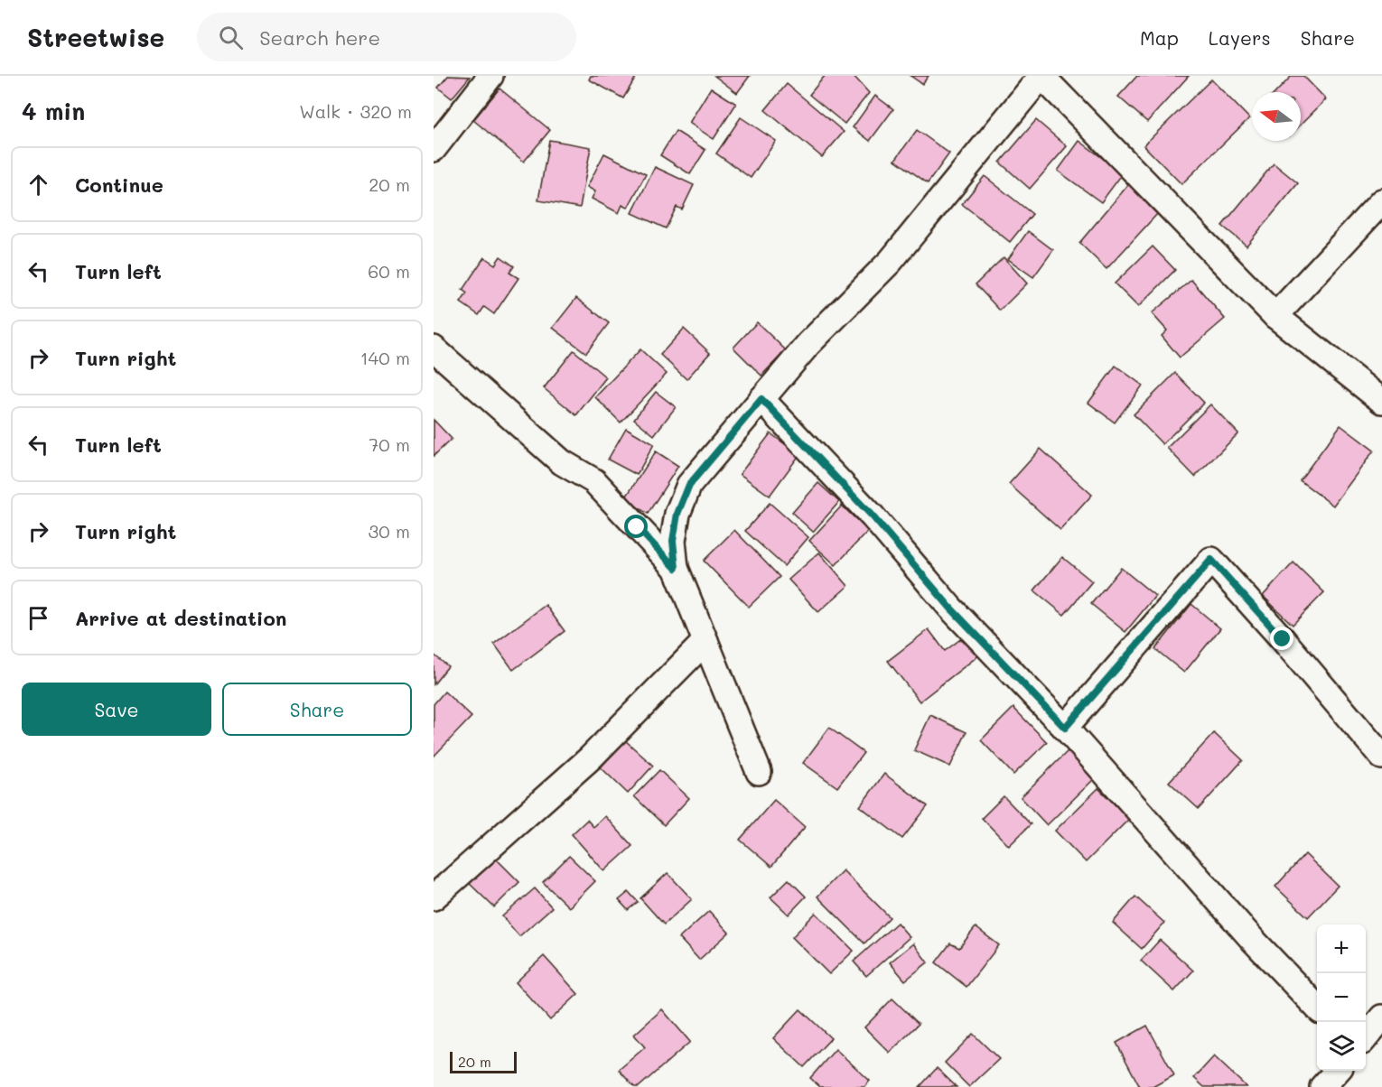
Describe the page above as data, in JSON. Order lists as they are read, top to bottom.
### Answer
{
  "scale_bar": "20 m",
  "north": "left",
  "page": {
    "header": "Streetwise",
    "search": "Search here",
    "nav": ["Map", "Layers", "Share"],
    "heading": ["4 min", "Walk · 320 m"],
    "list": [
      ["Continue", "20 m"],
      ["Turn left", "60 m"],
      ["Turn right", "140 m"],
      ["Turn left", "70 m"],
      ["Turn right", "30 m"],
      "Arrive at destination"
    ],
    "buttons": ["Save", "Share"],
    "map_buttons": ["+", "−"],
    "scale": "20 m"
  }
}
